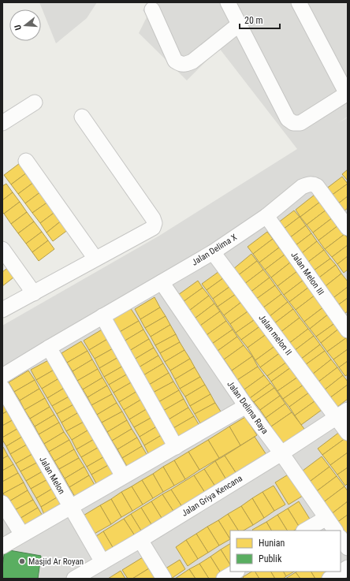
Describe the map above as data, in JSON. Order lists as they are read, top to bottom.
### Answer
{
  "streets": {
    "street": [
      "Jalan Delima X",
      "Jalan Melon III",
      "Jalan melon II",
      "Jalan Delima Raya",
      "Jalan Melon",
      "Jalan Griya Kencana"
    ]
  },
  "crossings": [
    ["Jalan Delima X", "Jalan Melon III"],
    ["Jalan Delima X", "Jalan melon II"],
    ["Jalan Delima X", "Jalan Delima Raya"],
    ["Jalan melon II", "Jalan Griya Kencana"],
    ["Jalan Delima Raya", "Jalan Griya Kencana"],
    ["Jalan Melon", "Jalan Griya Kencana"]
  ],
  "places": ["Masjid Ar Royan"],
  "legend": ["Hunian", "Publik"],
  "scale_bar": "20 m",
  "north": "left"
}
